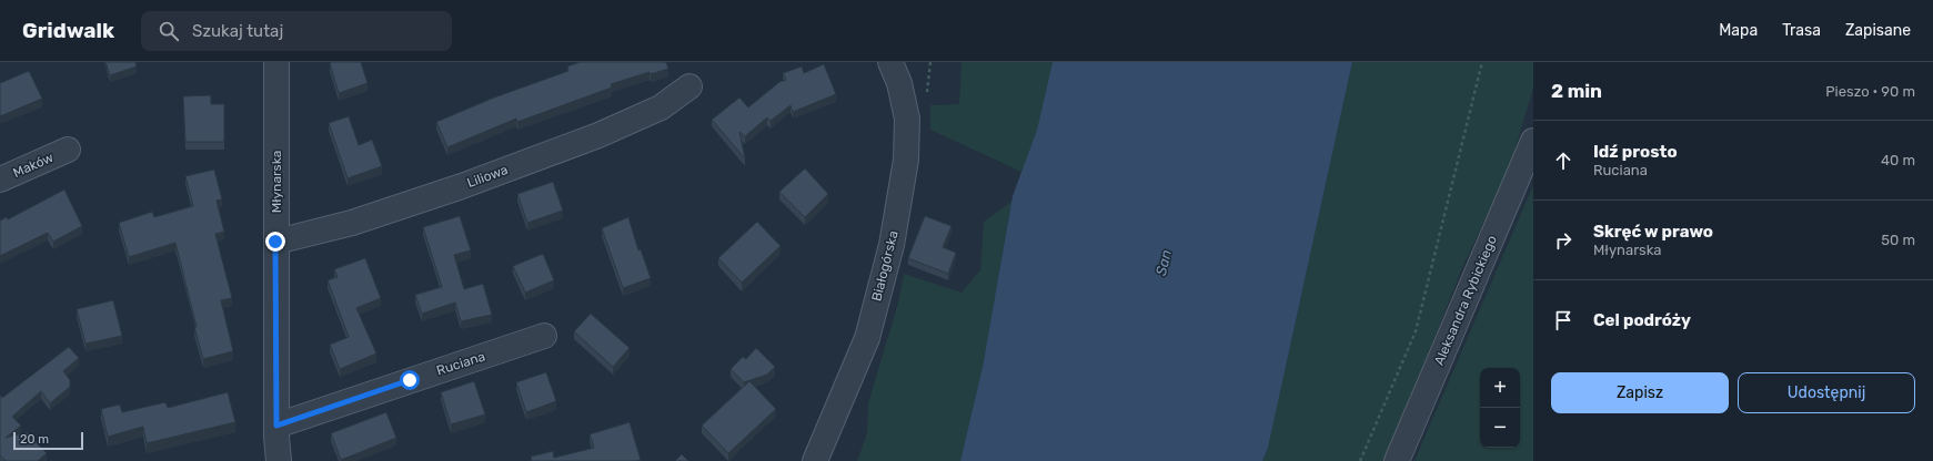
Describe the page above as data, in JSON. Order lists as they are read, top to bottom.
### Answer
{
  "streets": {
    "street": [
      "Maków",
      "Liliowa",
      "Młynarska",
      "Białogórska",
      "Aleksandra Rybickiego",
      "Ruciana"
    ]
  },
  "crossings": [
    ["Liliowa", "Młynarska"],
    ["Młynarska", "Ruciana"]
  ],
  "water": ["San"],
  "scale_bar": "20 m",
  "page": {
    "header": "Gridwalk",
    "search": "Szukaj tutaj",
    "nav": ["Mapa", "Trasa", "Zapisane"],
    "heading": ["2 min", "Pieszo · 90 m"],
    "list": [
      ["Idź prosto", "Ruciana", "40 m"],
      ["Skręć w prawo", "Młynarska", "50 m"],
      "Cel podróży"
    ],
    "buttons": ["Zapisz", "Udostępnij"],
    "map_buttons": ["+", "−"],
    "scale": "20 m"
  }
}
